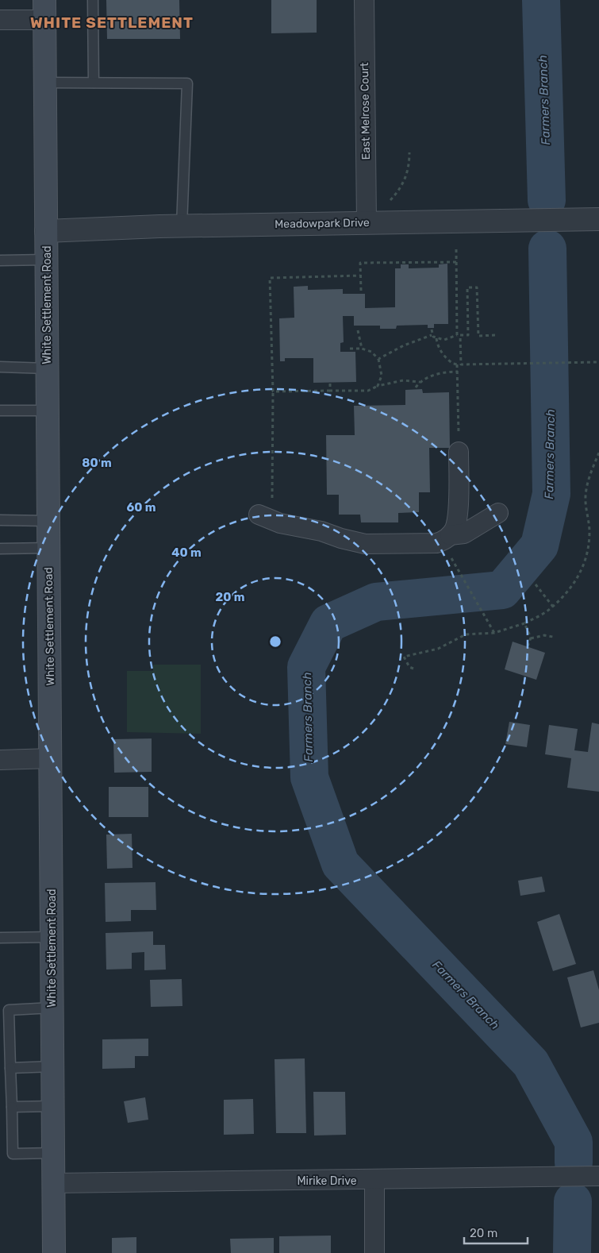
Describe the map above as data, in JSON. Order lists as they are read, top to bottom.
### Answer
{
  "streets": {
    "main road": ["White Settlement Road"],
    "street": ["East Melrose Court", "Meadowpark Drive", "Mirike Drive"]
  },
  "crossings": [
    ["East Melrose Court", "Meadowpark Drive"],
    ["Meadowpark Drive", "White Settlement Road"],
    ["White Settlement Road", "Mirike Drive"]
  ],
  "districts": ["WHITE SETTLEMENT"],
  "water": ["Farmers Branch"],
  "scale_bar": "20 m",
  "rings": [
    "80 m",
    "60 m",
    "40 m",
    "20 m"
  ]
}
